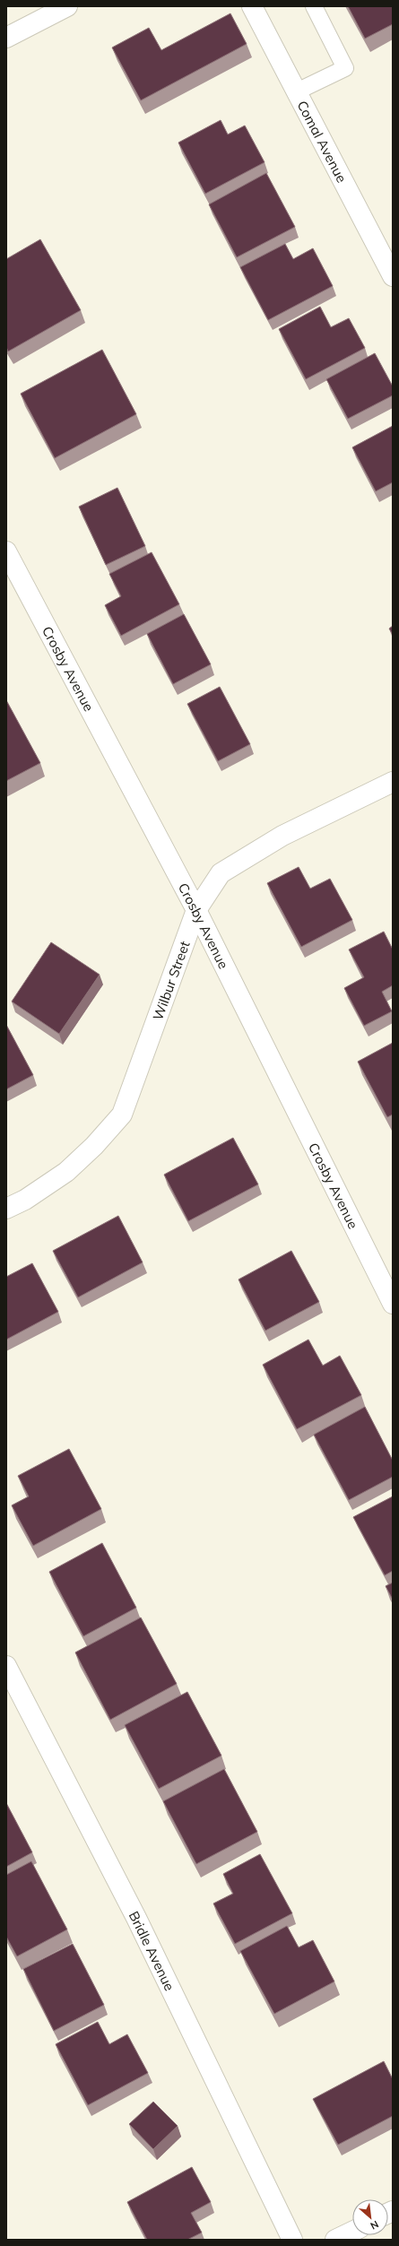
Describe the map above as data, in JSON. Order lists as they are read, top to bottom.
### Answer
{
  "streets": {
    "street": [
      "Comal Avenue",
      "Crosby Avenue",
      "Wilbur Street",
      "Bridle Avenue"
    ]
  },
  "crossings": [
    ["Crosby Avenue", "Wilbur Street"]
  ],
  "north": "bottom right"
}
